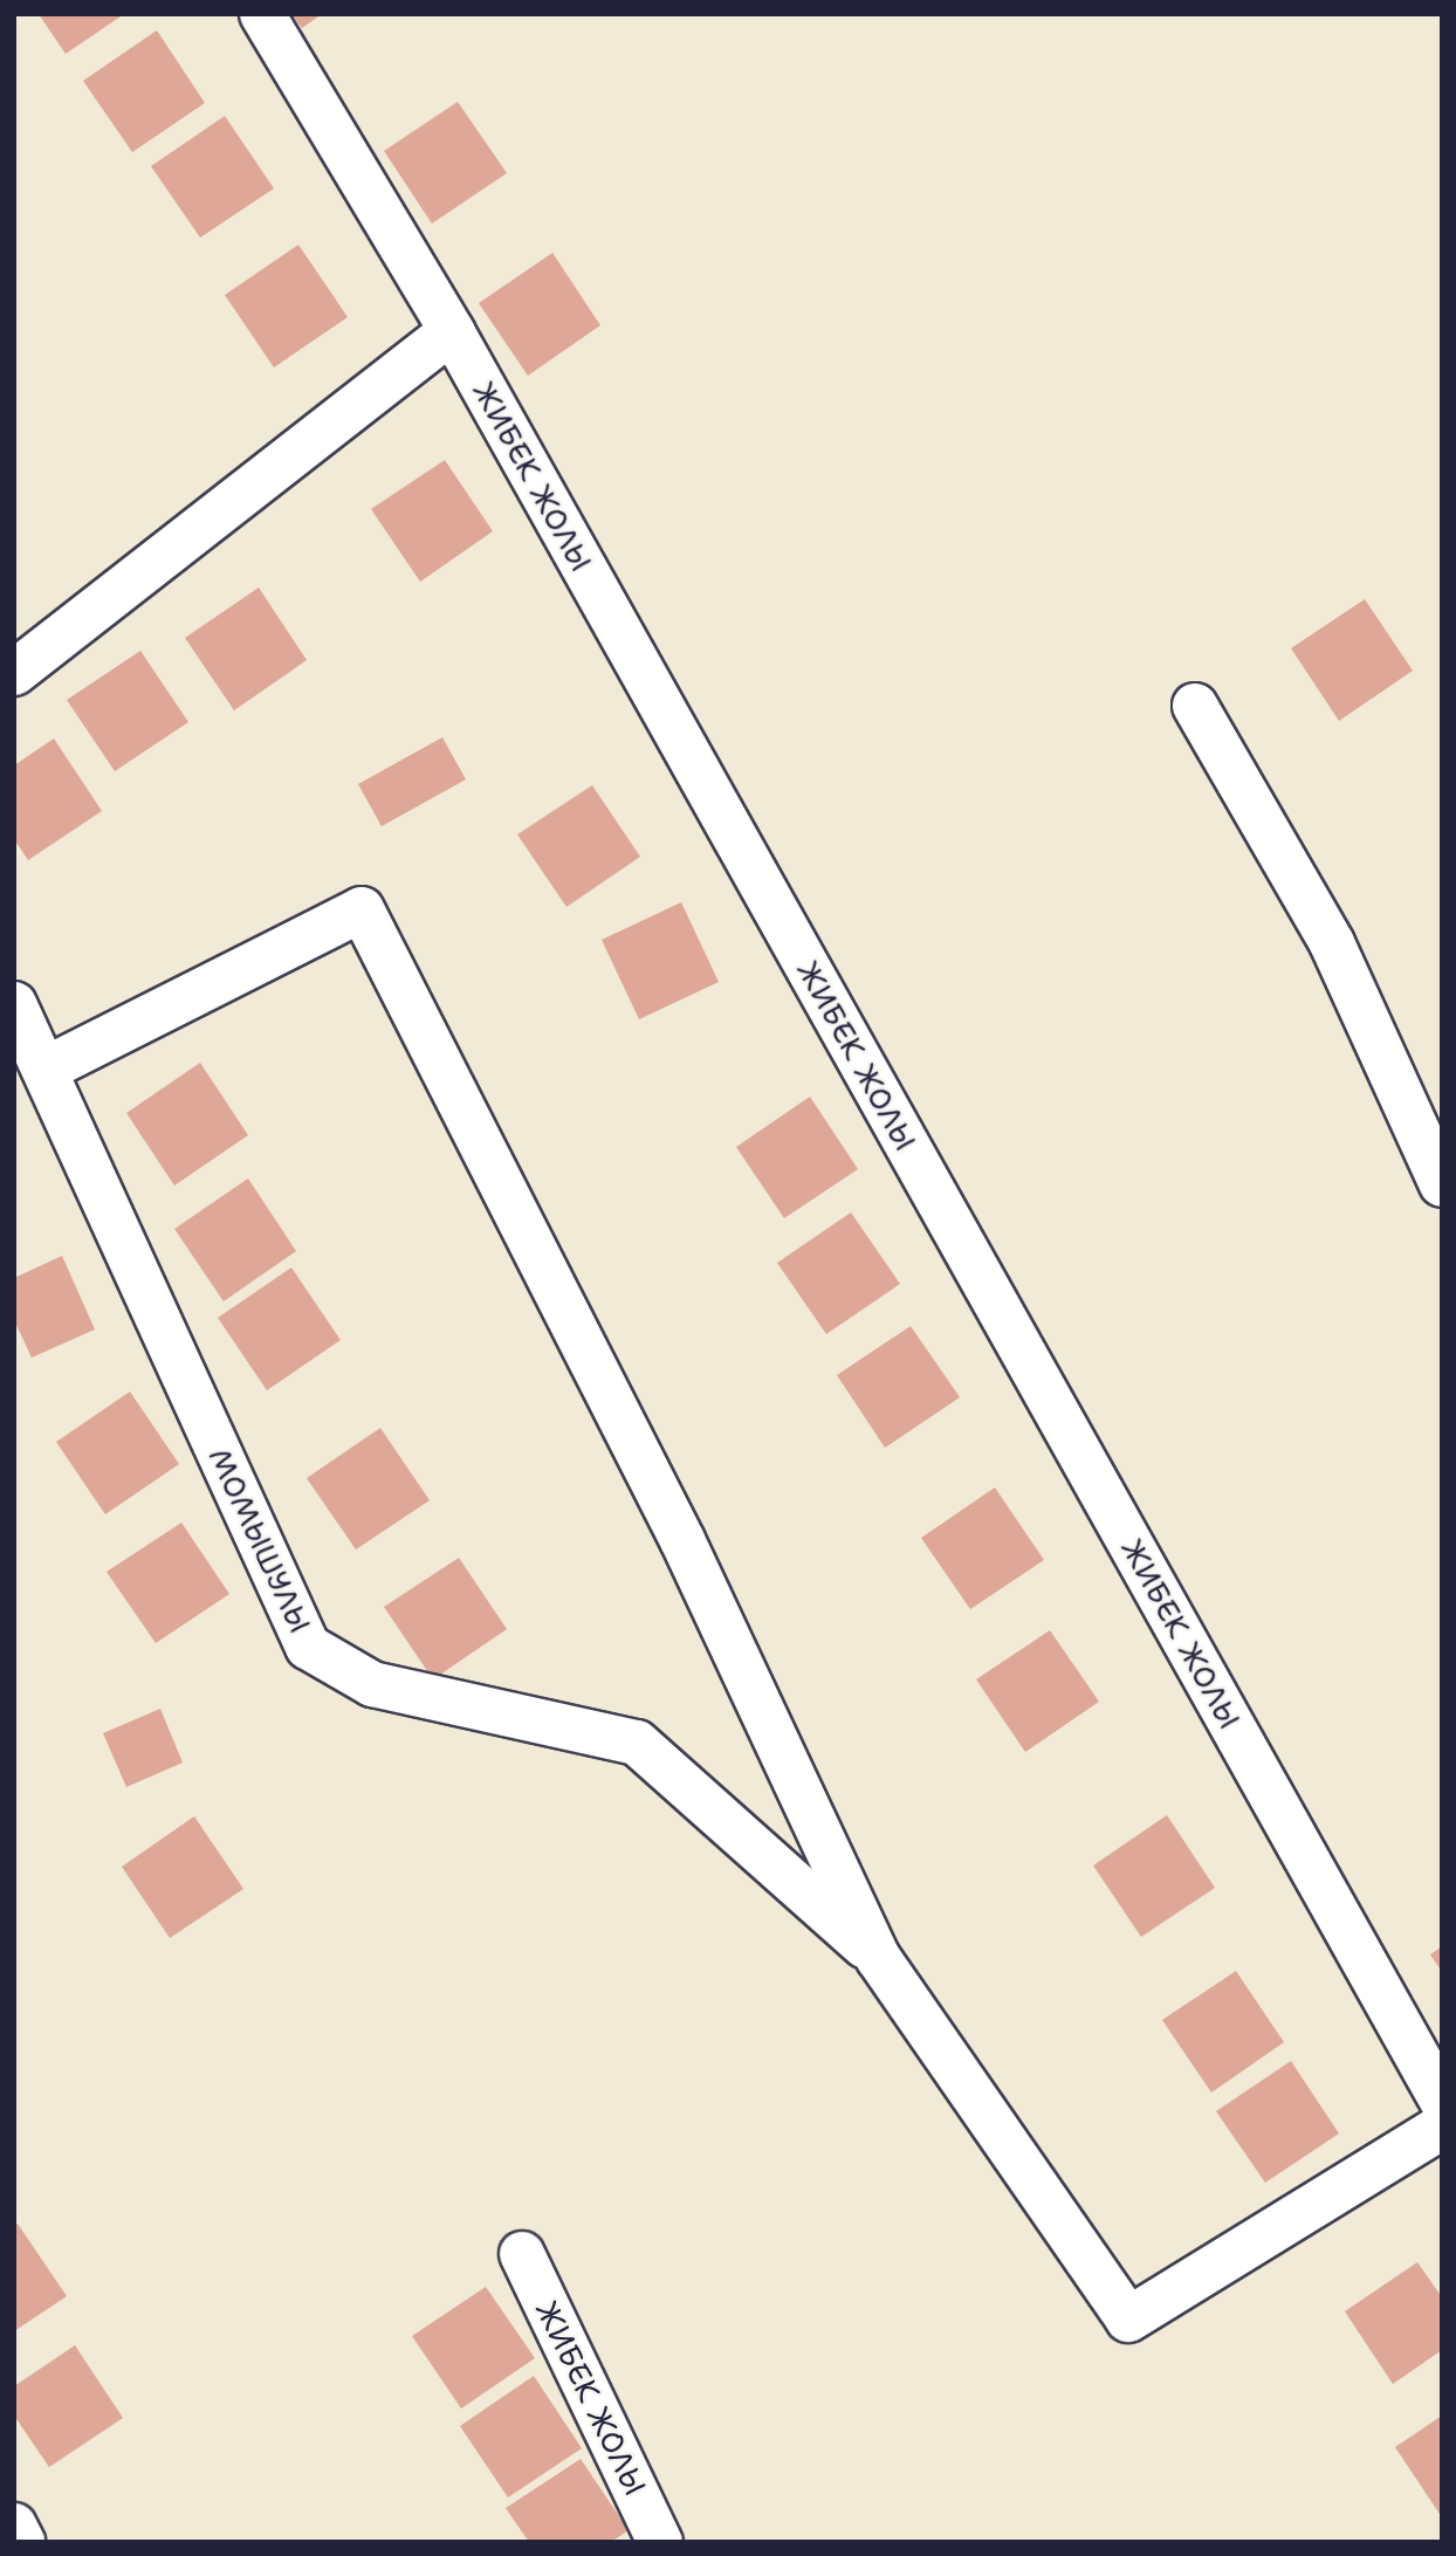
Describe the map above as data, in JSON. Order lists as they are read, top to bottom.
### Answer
{
  "streets": {
    "street": ["ЖИБЕК ЖОЛЫ", "МОМЫШУЛЫ"]
  }
}
